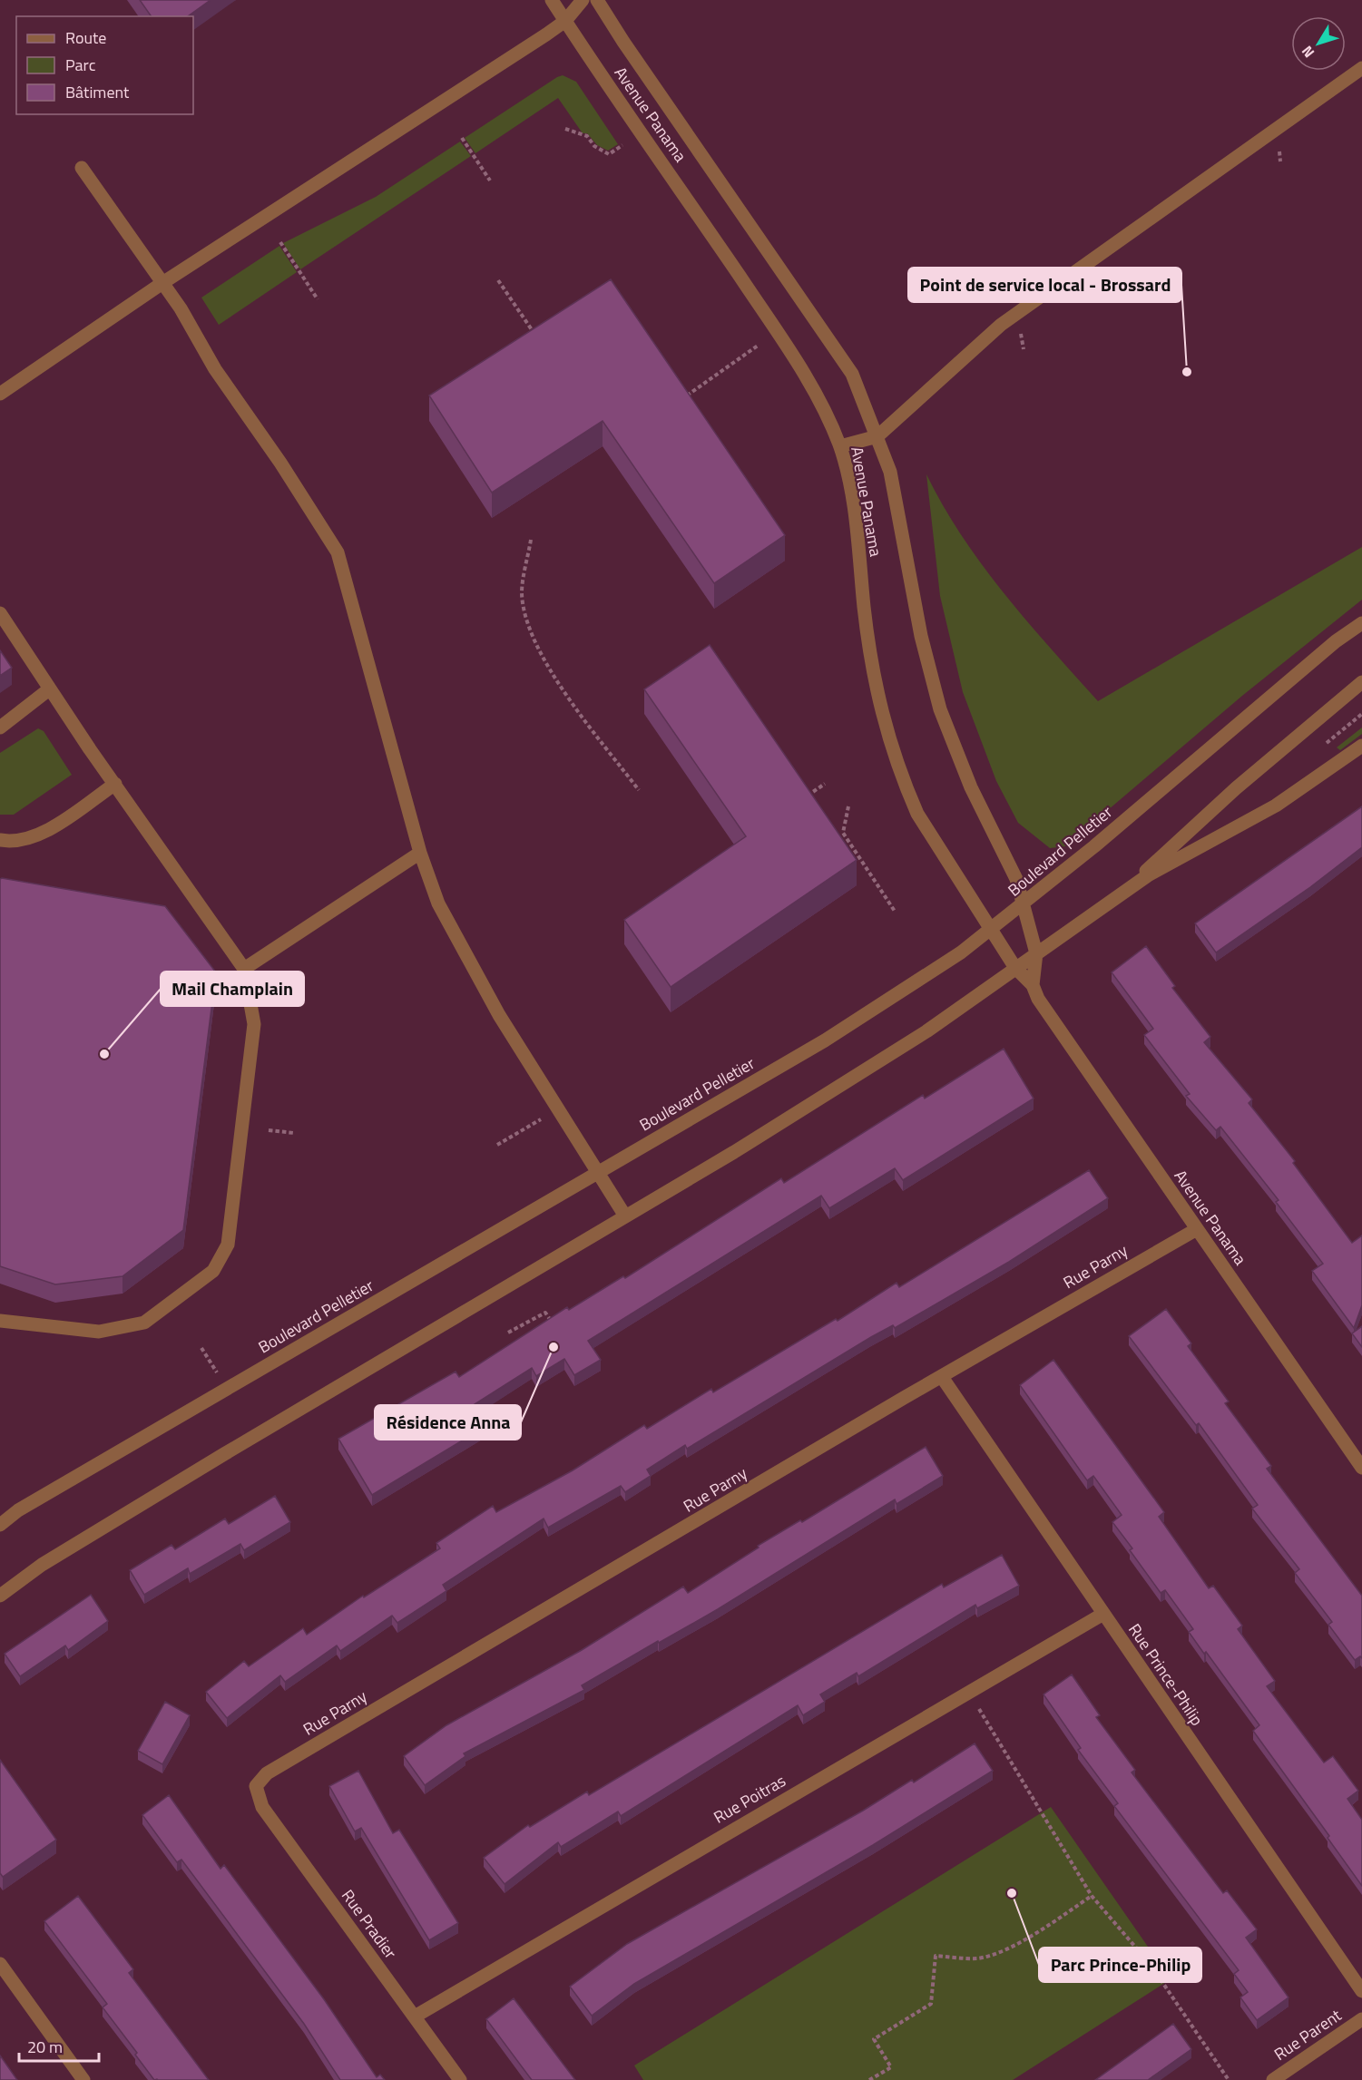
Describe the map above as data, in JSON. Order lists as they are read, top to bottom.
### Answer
{
  "streets": {
    "street": [
      "Avenue Panama",
      "Boulevard Pelletier",
      "Rue Parny",
      "Rue Prince-Philip",
      "Rue Poitras",
      "Rue Pradier",
      "Rue Parent"
    ]
  },
  "crossings": [
    ["Avenue Panama", "Boulevard Pelletier"],
    ["Avenue Panama", "Rue Parny"],
    ["Rue Parny", "Rue Prince-Philip"],
    ["Rue Parny", "Rue Pradier"],
    ["Rue Prince-Philip", "Rue Poitras"],
    ["Rue Poitras", "Rue Pradier"]
  ],
  "places": [
    "Point de service local - Brossard",
    "Mail Champlain",
    "Résidence Anna",
    "Parc Prince-Philip"
  ],
  "legend": ["Route", "Parc", "Bâtiment"],
  "scale_bar": "20 m",
  "north": "bottom left"
}
